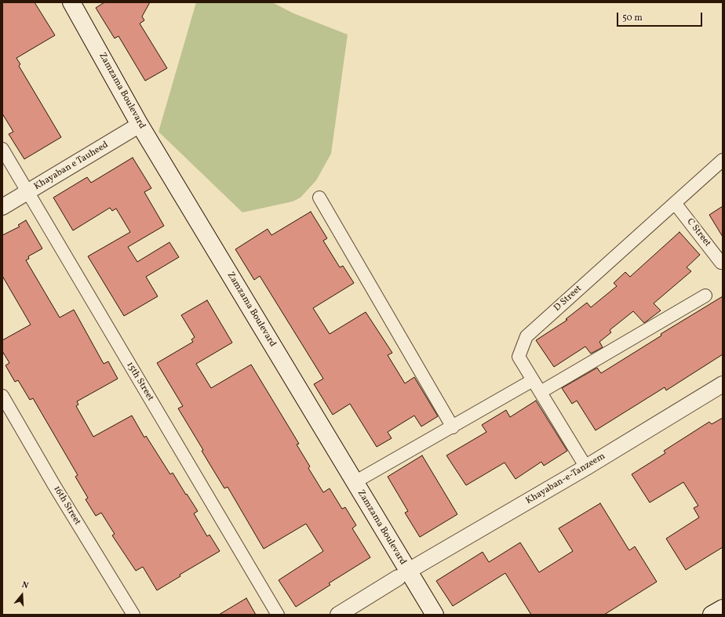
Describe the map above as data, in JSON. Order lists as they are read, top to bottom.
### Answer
{
  "streets": {
    "main road": ["Zamzama Boulevard"],
    "street": [
      "Khayaban e Tauheed",
      "C Street",
      "D Street",
      "15th Street",
      "Khayaban-e-Tanzeem",
      "16th Street"
    ]
  },
  "crossings": [
    ["Zamzama Boulevard", "Khayaban e Tauheed"],
    ["Zamzama Boulevard", "Khayaban-e-Tanzeem"],
    ["Khayaban e Tauheed", "15th Street"],
    ["C Street", "D Street"],
    ["D Street", "Khayaban-e-Tanzeem"]
  ],
  "scale_bar": "50 m",
  "north": "top"
}
